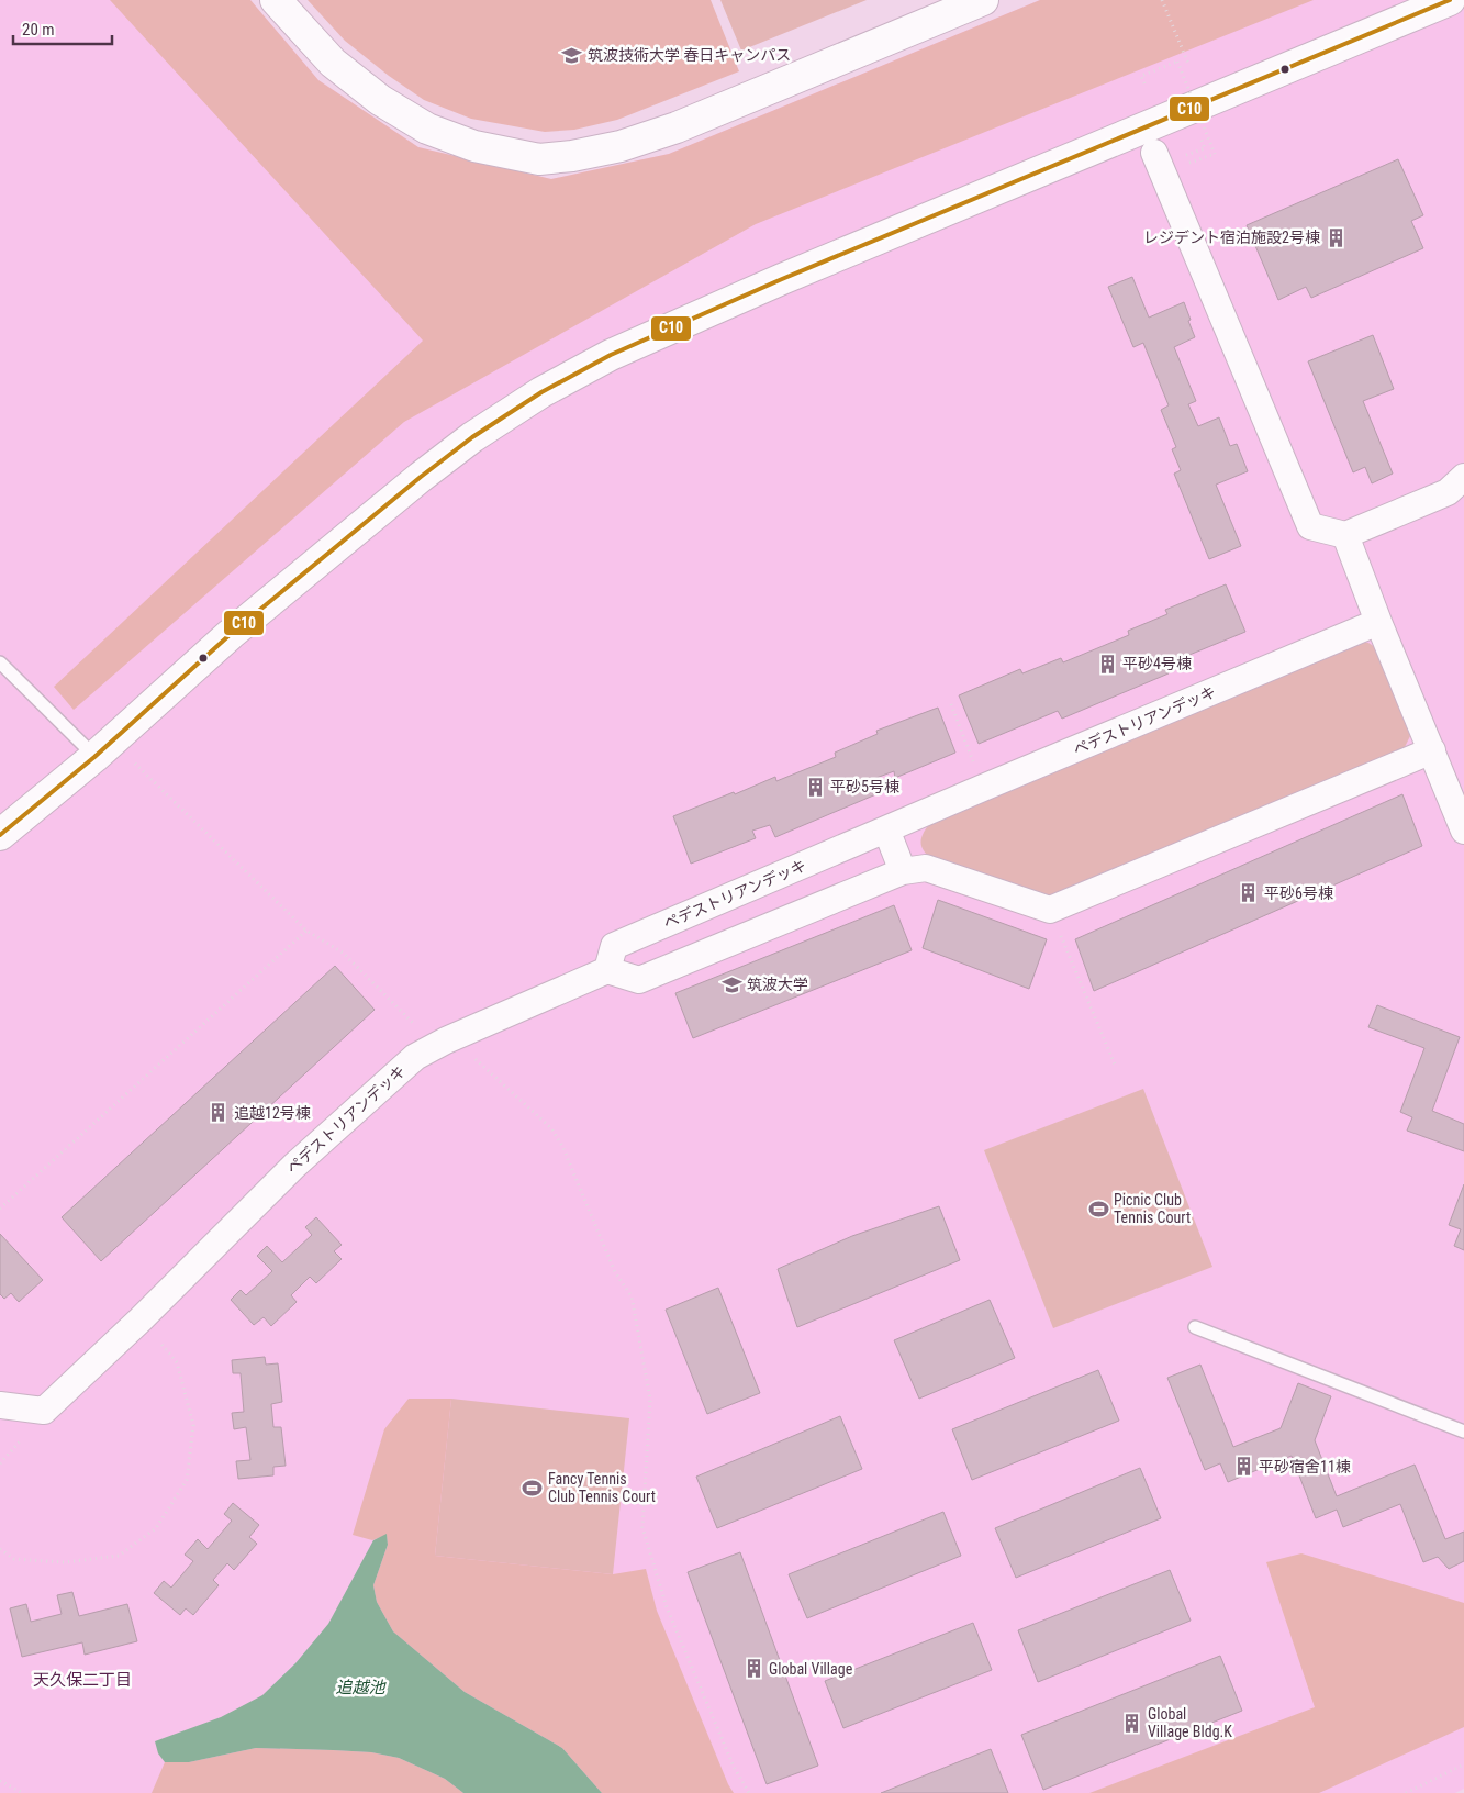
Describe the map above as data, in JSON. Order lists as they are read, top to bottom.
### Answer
{
  "streets": {
    "street": ["ペデストリアンデッキ"]
  },
  "districts": ["天久保二丁目"],
  "water": ["追越池"],
  "places": {
    "school or university": ["筑波技術大学 春日キャンパス", "筑波大学"],
    "building": [
      "レジデント宿泊施設2号棟",
      "平砂4号棟",
      "平砂5号棟",
      "平砂6号棟",
      "追越12号棟",
      "平砂宿舍11棟",
      "Global Village",
      "Global Village Bldg.K"
    ],
    "sports": ["Picnic Club Tennis Court", "Fancy Tennis Club Tennis Court"]
  },
  "lines": ["transit line C10"],
  "scale_bar": "20 m"
}
